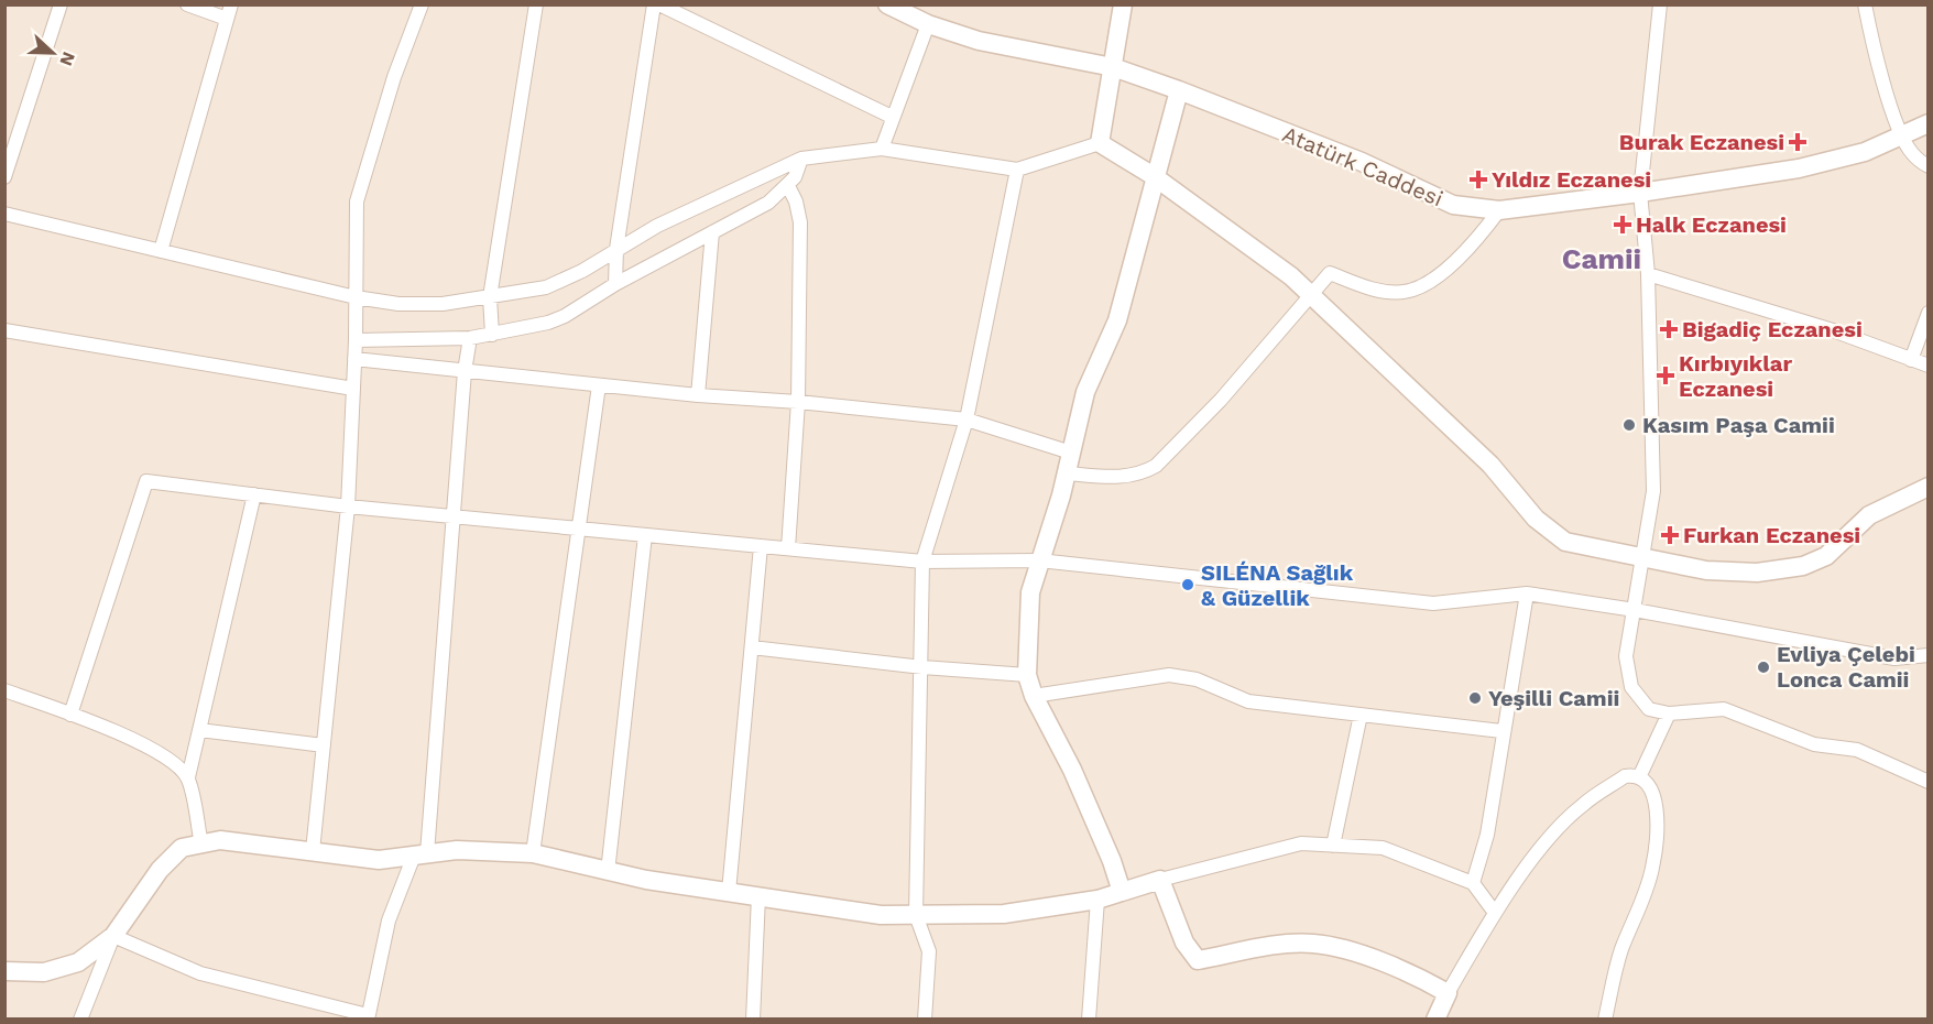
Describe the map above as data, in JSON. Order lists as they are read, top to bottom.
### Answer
{
  "streets": {
    "street": ["Atatürk Caddesi"]
  },
  "districts": ["Camii"],
  "places": {
    "health": [
      "Burak Eczanesi",
      "Yıldız Eczanesi",
      "Halk Eczanesi",
      "Bigadiç Eczanesi",
      "Kırbıyıklar Eczanesi",
      "Furkan Eczanesi"
    ],
    "other": [
      "Kasım Paşa Camii",
      "SILÉNA Sağlık & Güzellik",
      "Evliya Çelebi Lonca Camii",
      "Yeşilli Camii"
    ]
  },
  "north": "right"
}
